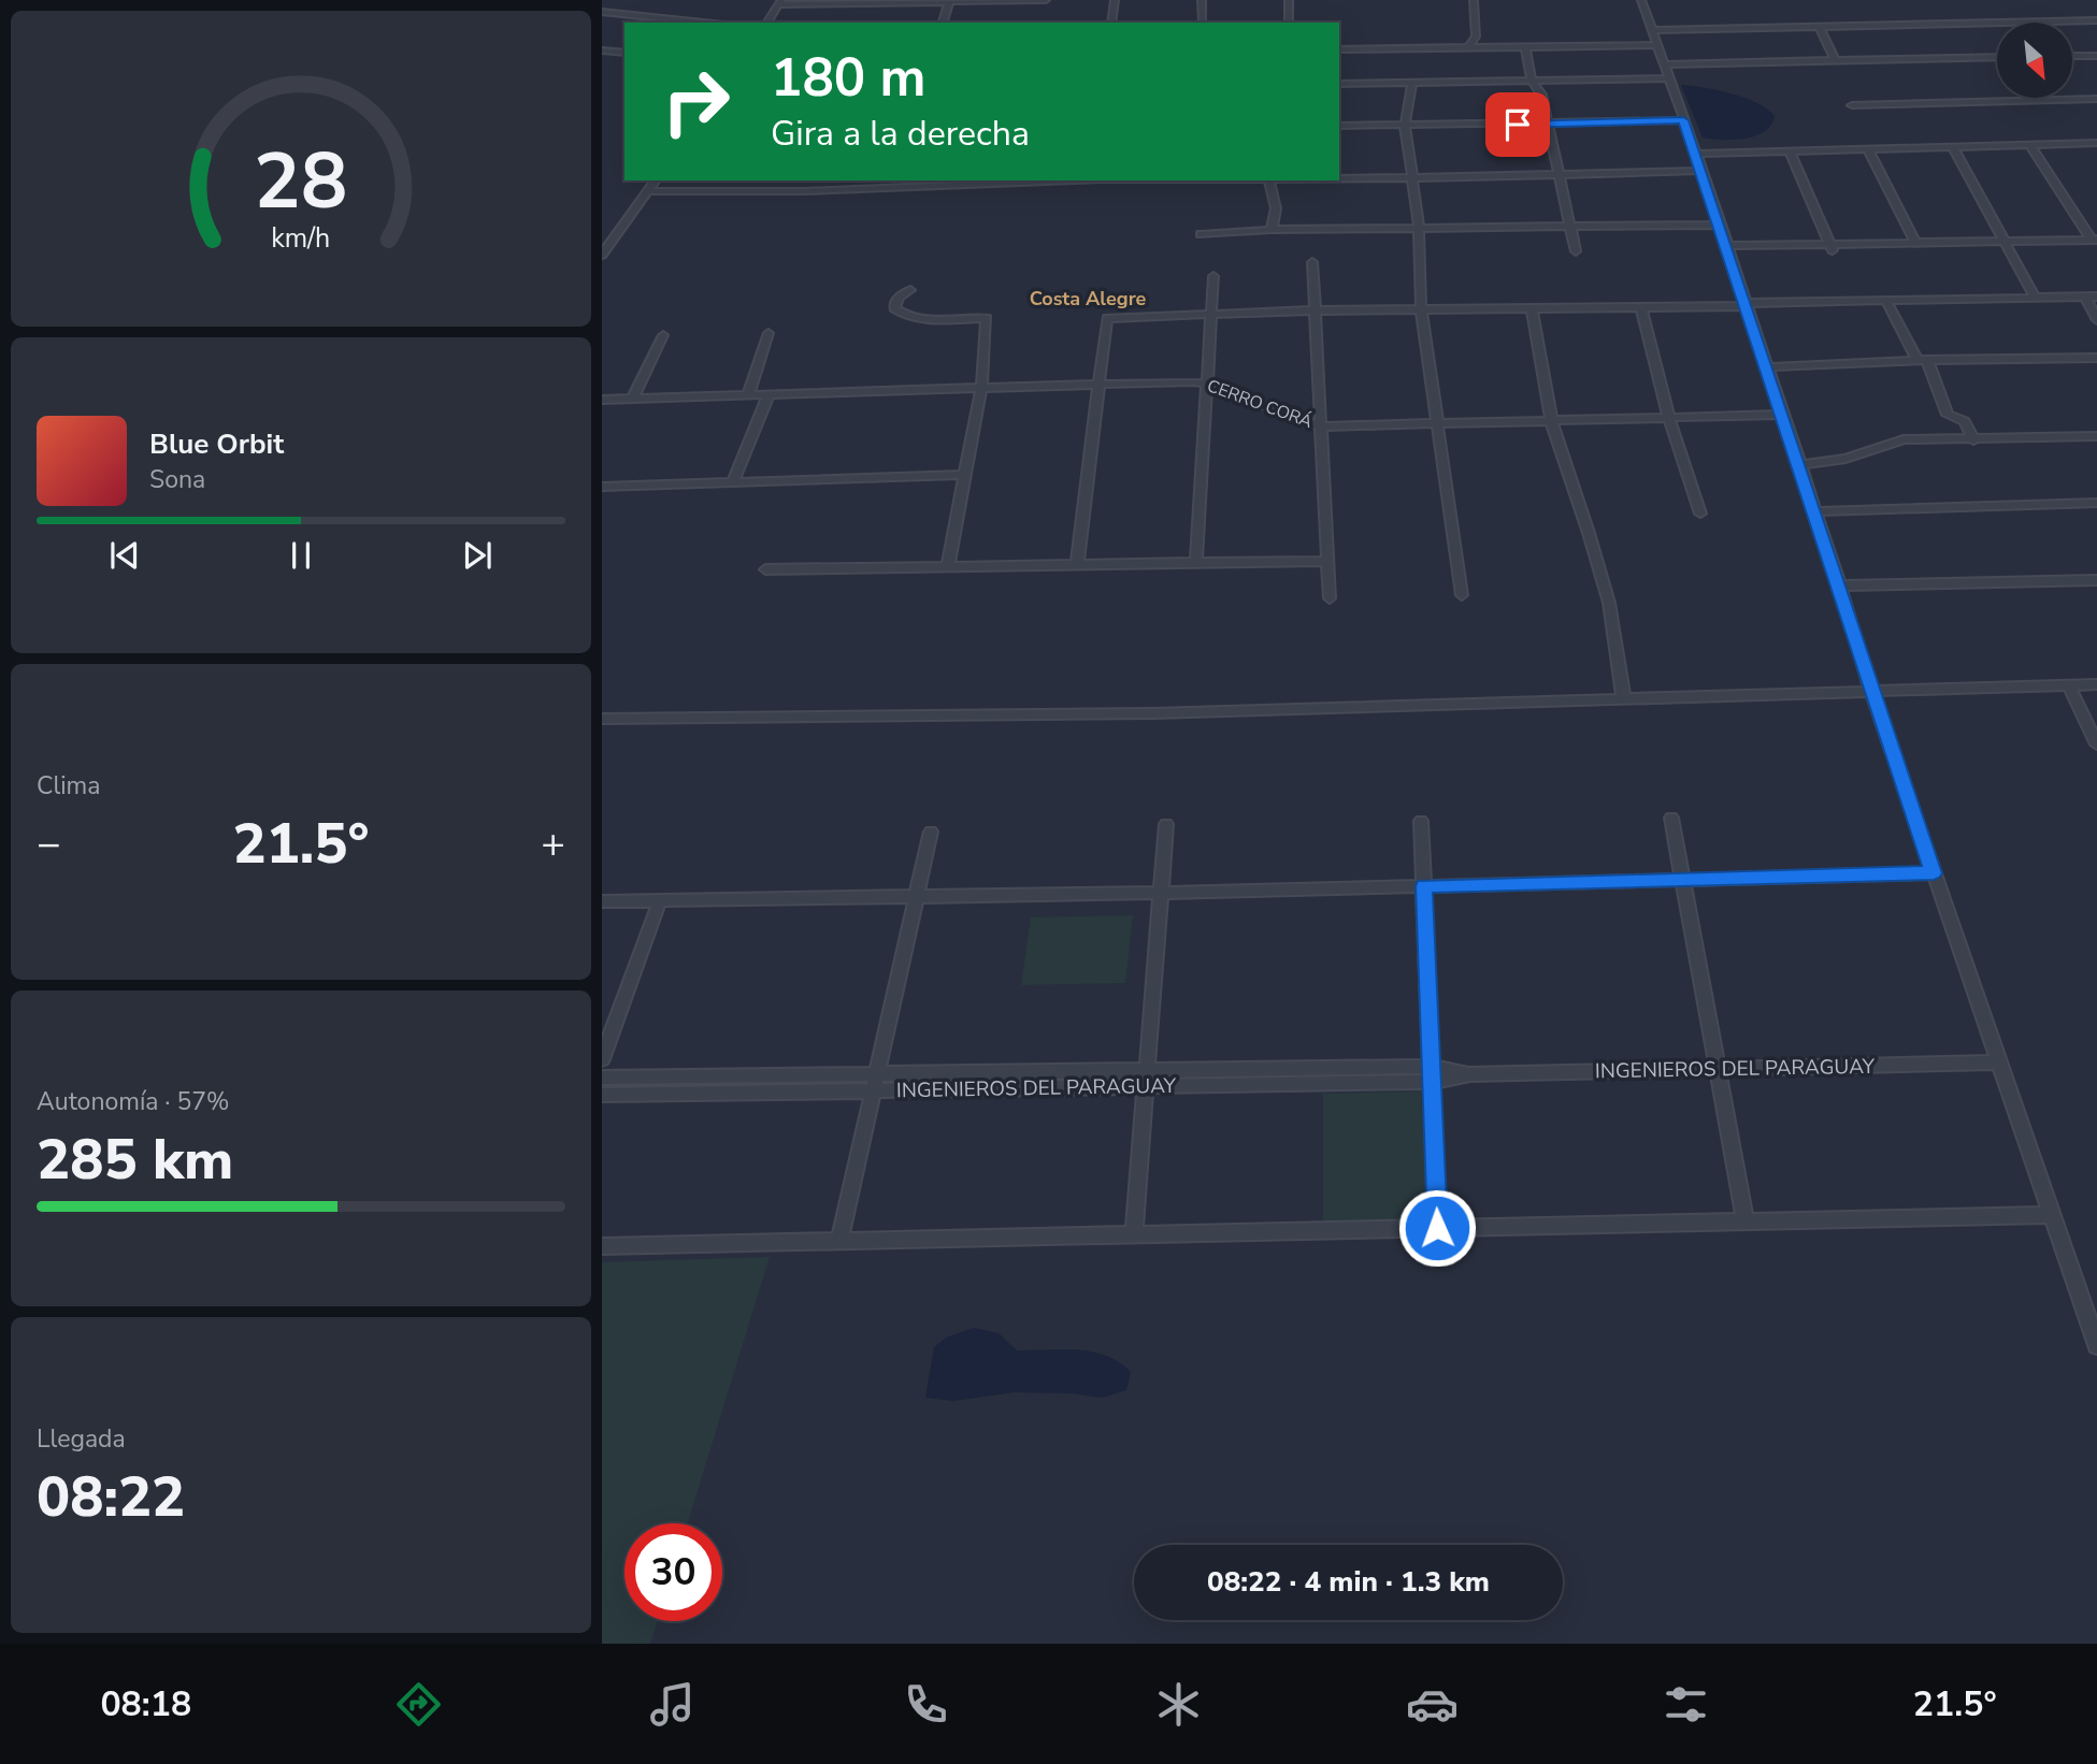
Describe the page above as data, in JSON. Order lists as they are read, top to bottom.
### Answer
{
  "streets": {
    "street": ["CERRO CORÁ", "INGENIEROS DEL PARAGUAY"]
  },
  "districts": ["Costa Alegre"],
  "north": "bottom right",
  "page": {
    "turn": ["180 m", "Gira a la derecha"],
    "song": ["Blue Orbit", "Sona"],
    "tile": [
      "Clima",
      ["Autonomía · 57%", "285 km"],
      ["Llegada", "08:22"]
    ],
    "heat": ["−", "21.5°", "+"],
    "limit": "30",
    "trip": "08:22 · 4 min · 1.3 km",
    "tabs": ["08:18", "21.5°"],
    "gauge": ["28", "km/h"]
  }
}
